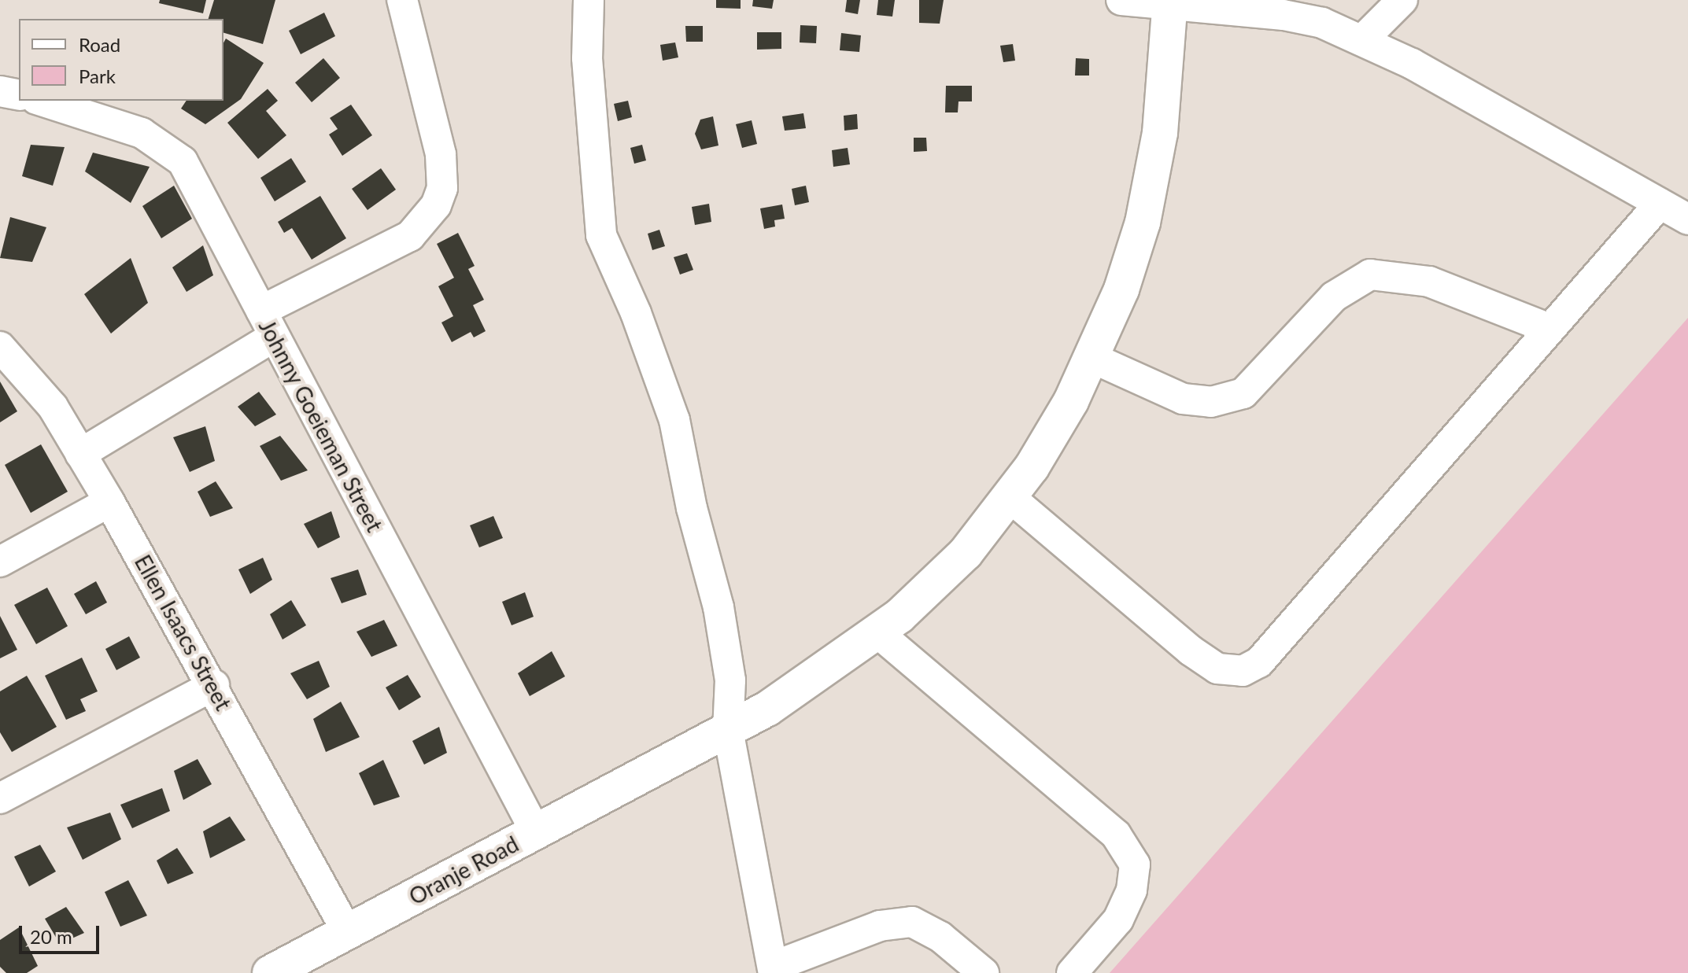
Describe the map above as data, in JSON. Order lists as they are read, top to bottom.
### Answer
{
  "streets": {
    "street": ["Johnny Goeieman Street", "Ellen Isaacs Street", "Oranje Road"]
  },
  "crossings": [
    ["Johnny Goeieman Street", "Oranje Road"],
    ["Ellen Isaacs Street", "Oranje Road"]
  ],
  "legend": ["Road", "Park"],
  "scale_bar": "20 m"
}
